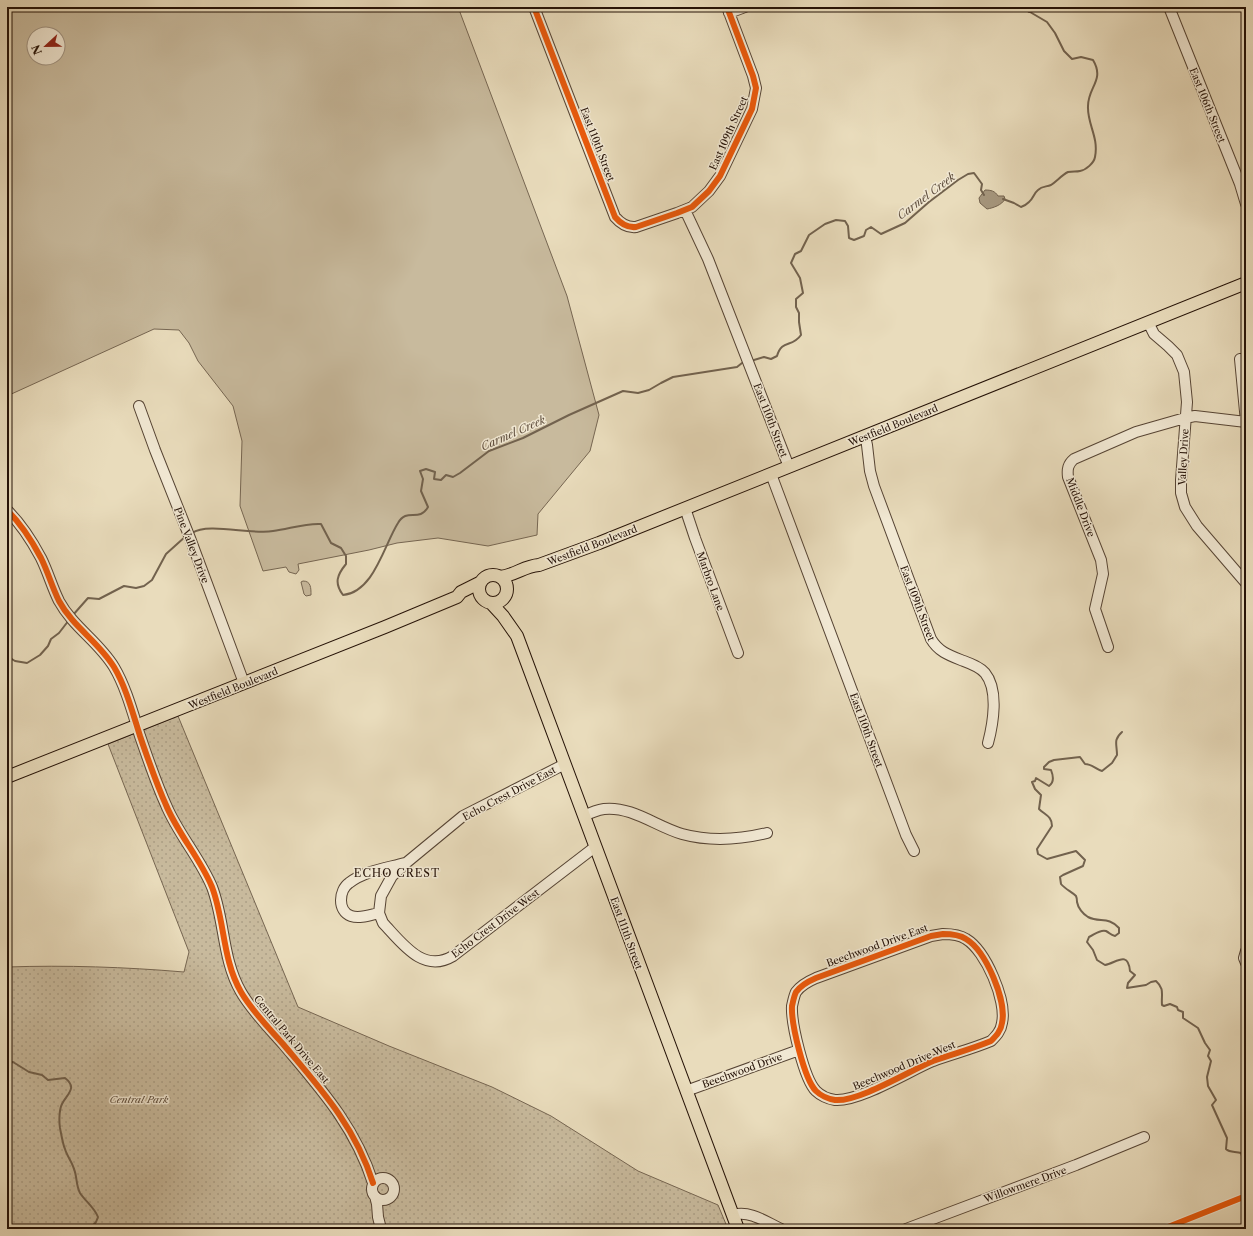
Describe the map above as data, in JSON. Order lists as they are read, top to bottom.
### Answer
{
  "streets": {
    "main road": ["Westfield Boulevard", "East 111th Street"],
    "street": [
      "East 106th Street",
      "East 109th Street",
      "East 110th Street",
      "Valley Drive",
      "Middle Drive",
      "Pine Valley Drive",
      "Marbro Lane",
      "Echo Crest Drive East",
      "Echo Crest Drive West",
      "Beechwood Drive East",
      "Central Park Drive East",
      "Beechwood Drive West",
      "Beechwood Drive",
      "Willowmere Drive"
    ]
  },
  "crossings": [
    ["East 109th Street", "East 110th Street"],
    ["East 109th Street", "Westfield Boulevard"],
    ["East 110th Street", "Westfield Boulevard"],
    ["Westfield Boulevard", "Valley Drive"],
    ["Westfield Boulevard", "Pine Valley Drive"],
    ["Westfield Boulevard", "Marbro Lane"],
    ["Westfield Boulevard", "East 111th Street"],
    ["Westfield Boulevard", "Central Park Drive East"],
    ["Valley Drive", "Middle Drive"],
    ["Echo Crest Drive East", "Echo Crest Drive West"],
    ["Echo Crest Drive East", "East 111th Street"],
    ["Echo Crest Drive West", "East 111th Street"],
    ["East 111th Street", "Beechwood Drive"],
    ["Beechwood Drive East", "Beechwood Drive West"],
    ["Beechwood Drive East", "Beechwood Drive"],
    ["Beechwood Drive West", "Beechwood Drive"]
  ],
  "districts": ["ECHO CREST"],
  "water": ["Carmel Creek"],
  "parks": ["Central Park"],
  "north": "left"
}
